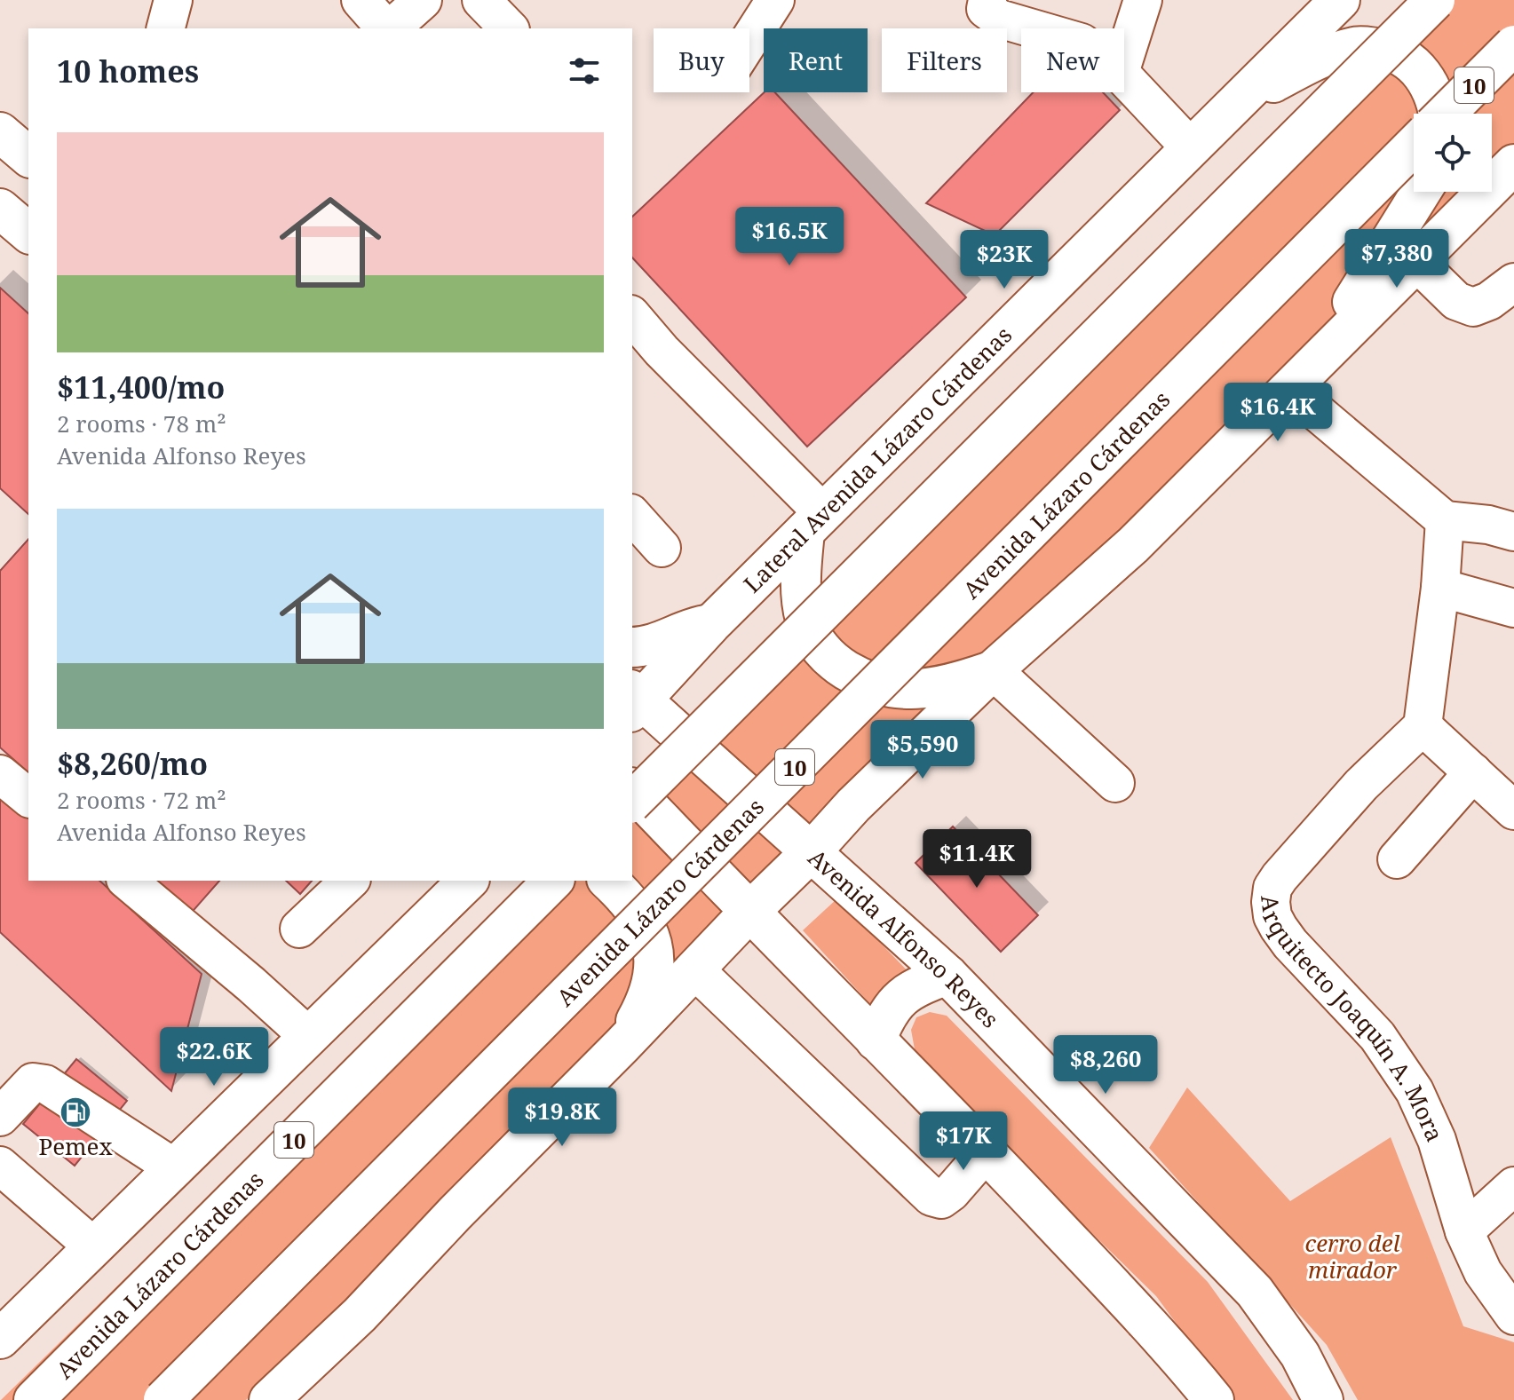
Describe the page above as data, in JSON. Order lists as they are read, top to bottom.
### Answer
{
  "streets": {
    "main road": [
      "10",
      "Lateral Avenida Lázaro Cárdenas",
      "Avenida Lázaro Cárdenas",
      "Avenida Alfonso Reyes"
    ],
    "lane": ["Arquitecto Joaquín A. Mora"]
  },
  "crossings": [
    ["Lateral Avenida Lázaro Cárdenas", "Avenida Alfonso Reyes"]
  ],
  "parks": ["cerro del mirador"],
  "places": {
    "fuel station": ["Pemex"]
  },
  "page": {
    "chip": [
      "Buy",
      "Rent",
      "Filters",
      "New"
    ],
    "heading": "10 homes",
    "list": [
      {
        "name": "$11,400/mo",
        "note": "2 rooms · 78 m² · Avenida Alfonso Reyes"
      },
      {
        "name": "$8,260/mo",
        "note": "2 rooms · 72 m² · Avenida Alfonso Reyes"
      }
    ],
    "price": [
      "$16.5K",
      "$7,380",
      "$23K",
      "$16.4K",
      "$5,590",
      "$11.4K",
      "$22.6K",
      "$8,260",
      "$19.8K",
      "$17K"
    ]
  }
}
